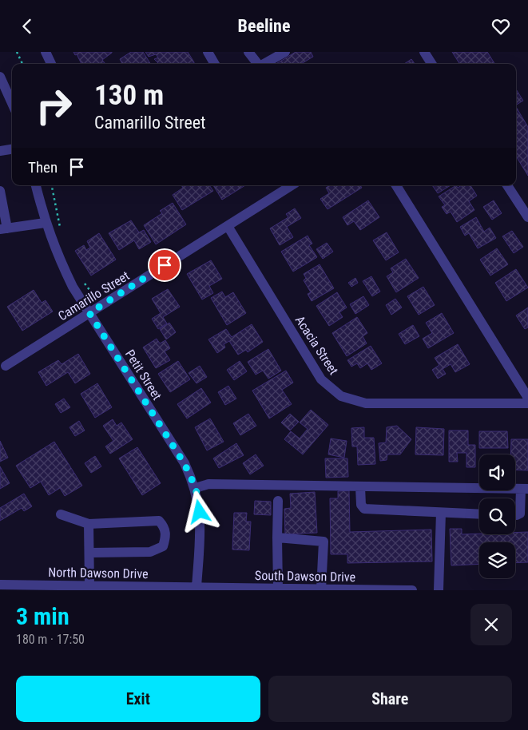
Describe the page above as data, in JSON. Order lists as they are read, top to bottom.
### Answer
{
  "streets": {
    "street": [
      "Camarillo Street",
      "Acacia Street",
      "Petit Street",
      "North Dawson Drive",
      "South Dawson Drive"
    ]
  },
  "crossings": [
    ["Camarillo Street", "Acacia Street"],
    ["Camarillo Street", "Petit Street"],
    ["Petit Street", "North Dawson Drive"],
    ["Petit Street", "South Dawson Drive"],
    ["North Dawson Drive", "South Dawson Drive"]
  ],
  "page": {
    "header": "Beeline",
    "turn": ["130 m", "Camarillo Street"],
    "then": "Then",
    "heading": ["3 min", "180 m · 17:50"],
    "buttons": ["Exit", "Share"]
  }
}
